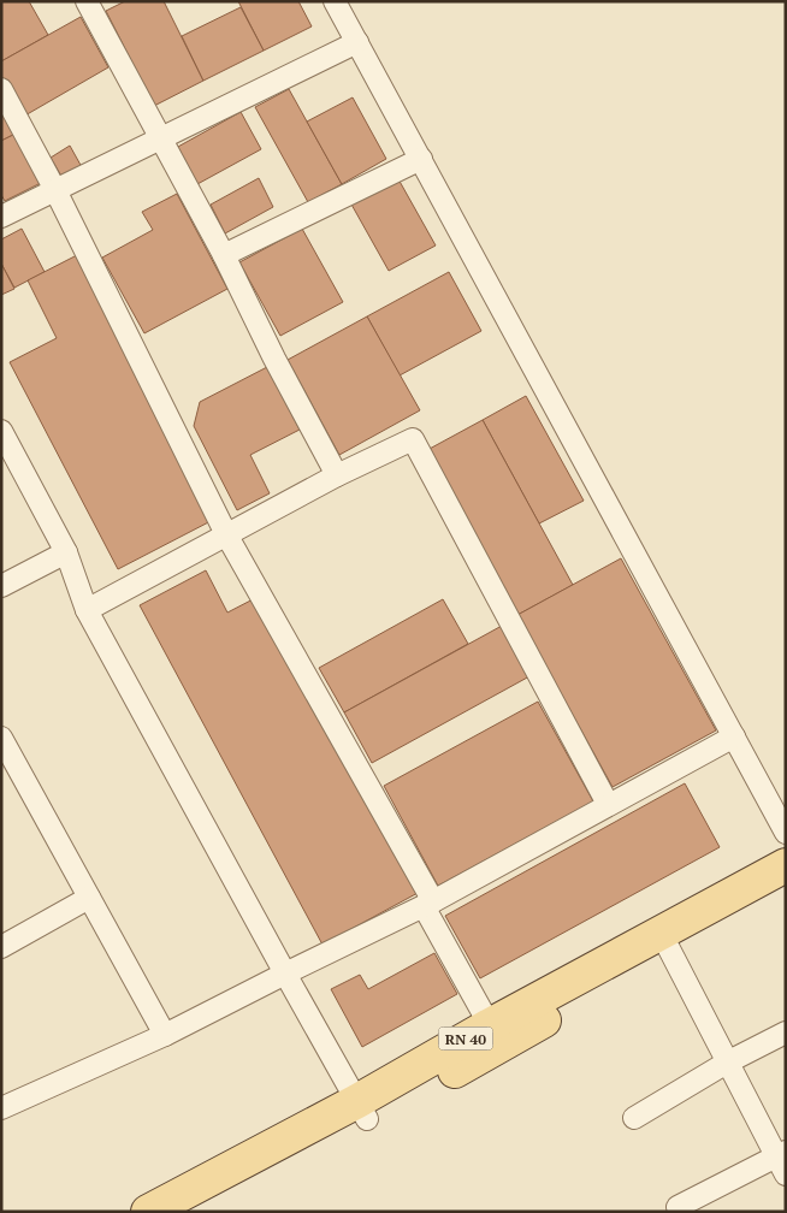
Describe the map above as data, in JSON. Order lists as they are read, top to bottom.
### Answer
{
  "streets": {
    "main road": ["RN 40"]
  }
}
